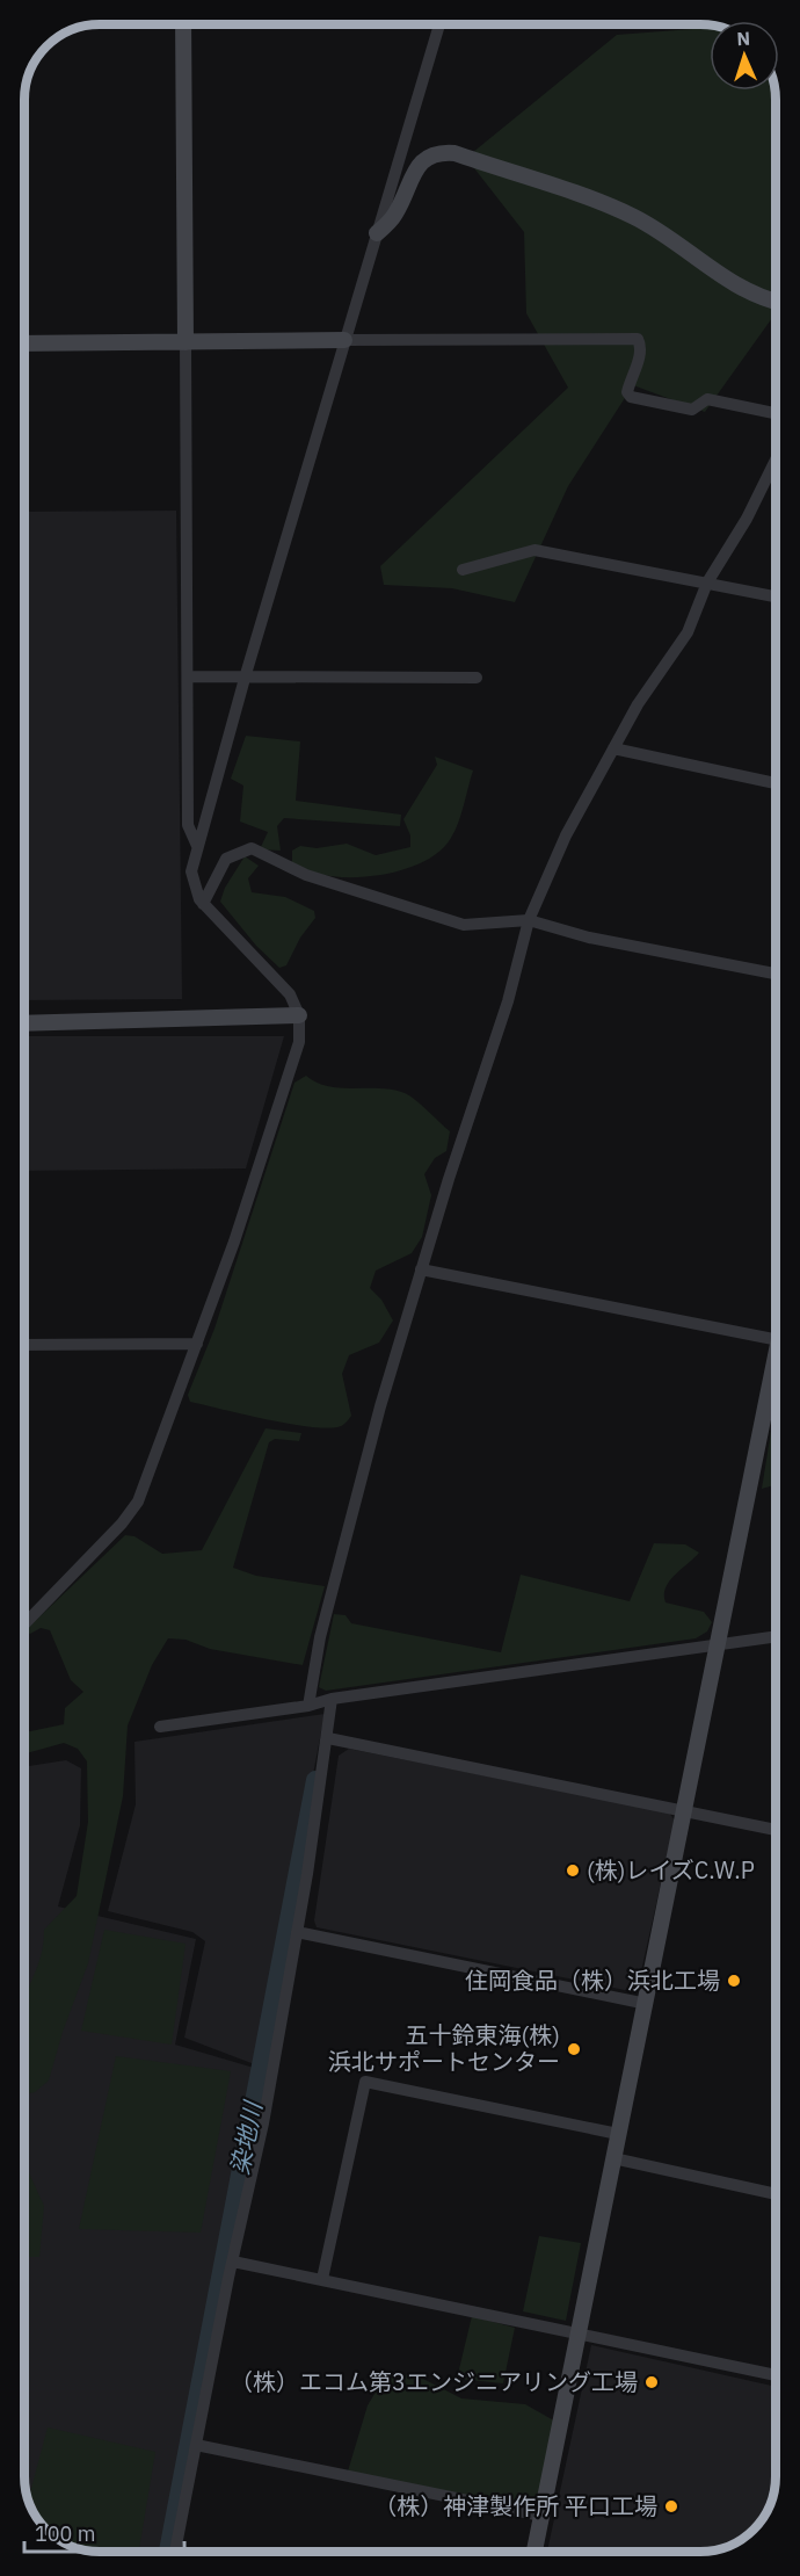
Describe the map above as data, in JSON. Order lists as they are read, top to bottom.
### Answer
{
  "water": ["染地川"],
  "places": [
    "(株)レイズC.W.P",
    "住岡食品（株）浜北工場",
    "五十鈴東海(株) 浜北サポートセンター",
    "（株）エコム第3エンジニアリング工場",
    "（株）神津製作所 平口工場"
  ],
  "scale_bar": "100 m",
  "north": "top"
}
